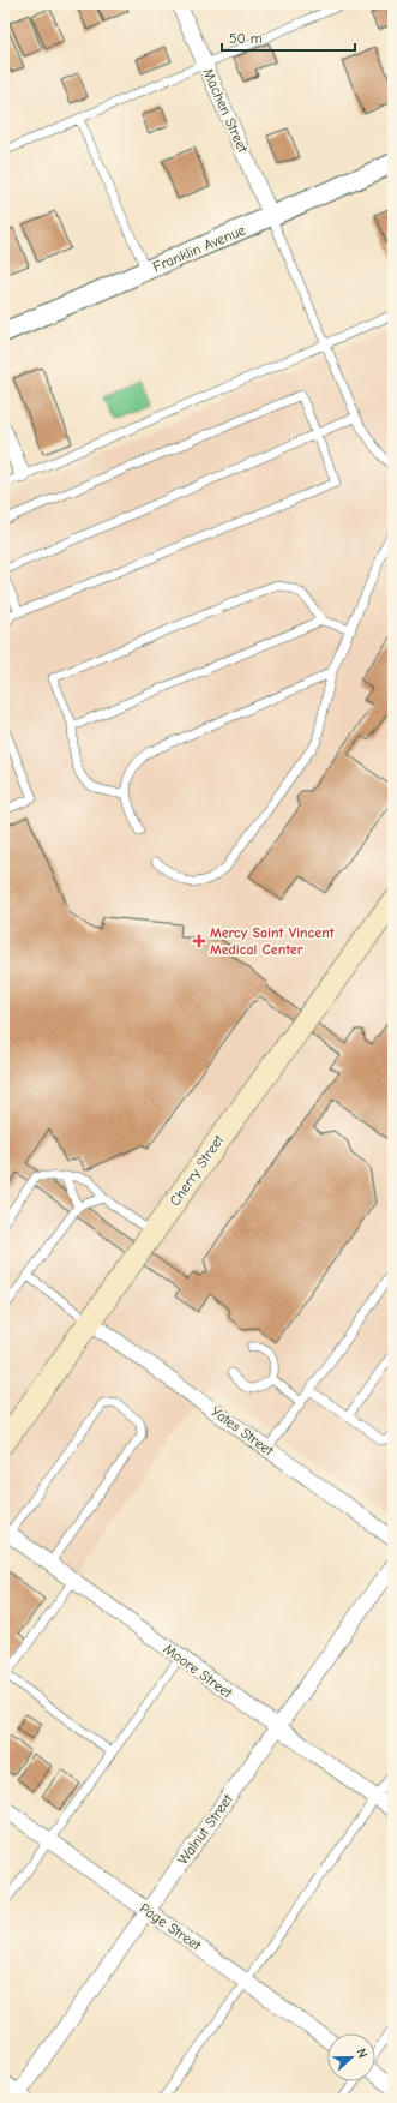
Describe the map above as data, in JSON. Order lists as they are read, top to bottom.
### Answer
{
  "streets": {
    "main road": ["Cherry Street"],
    "street": [
      "Machen Street",
      "Franklin Avenue",
      "Yates Street",
      "Moore Street",
      "Walnut Street",
      "Page Street"
    ]
  },
  "crossings": [
    ["Machen Street", "Franklin Avenue"],
    ["Cherry Street", "Yates Street"],
    ["Moore Street", "Walnut Street"],
    ["Walnut Street", "Page Street"]
  ],
  "places": {
    "health": ["Mercy Saint Vincent Medical Center"]
  },
  "scale_bar": "50 m",
  "north": "right"
}
